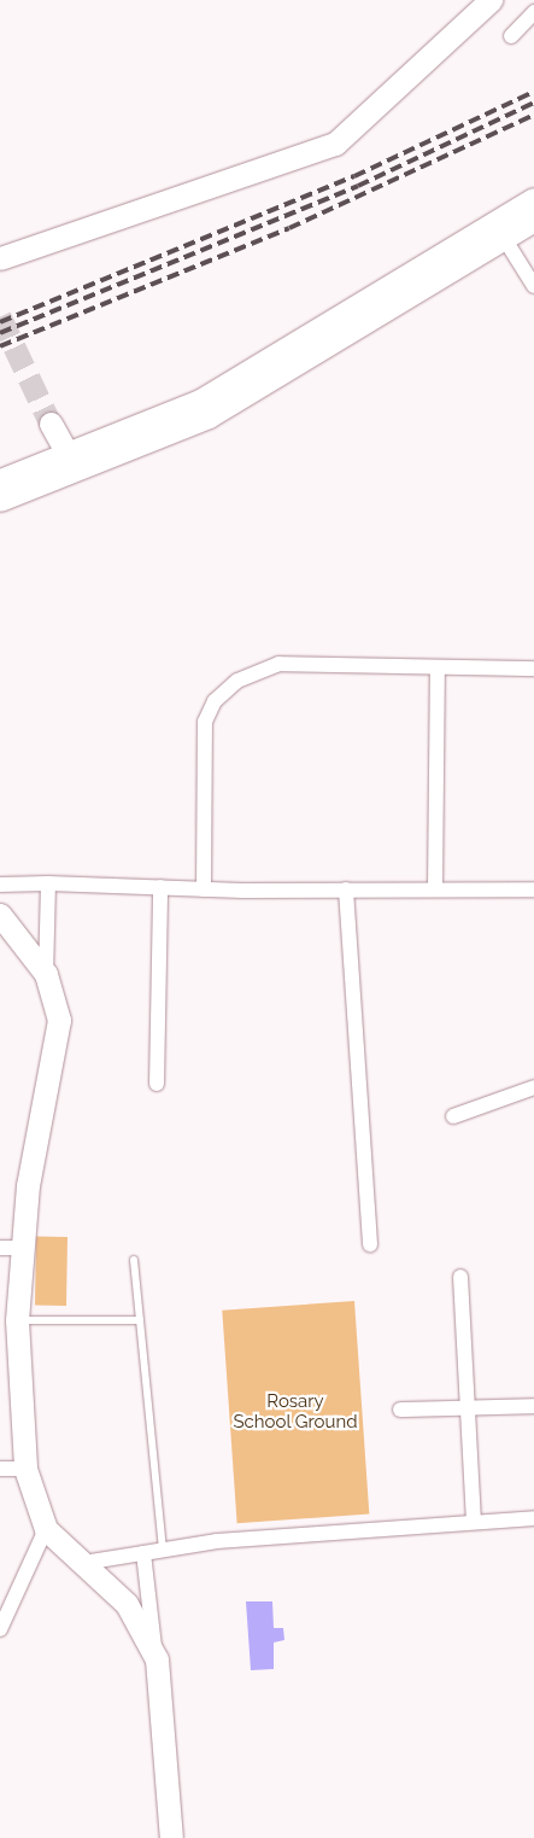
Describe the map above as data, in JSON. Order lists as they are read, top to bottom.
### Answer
{
  "parks": ["Rosary School Ground"]
}
